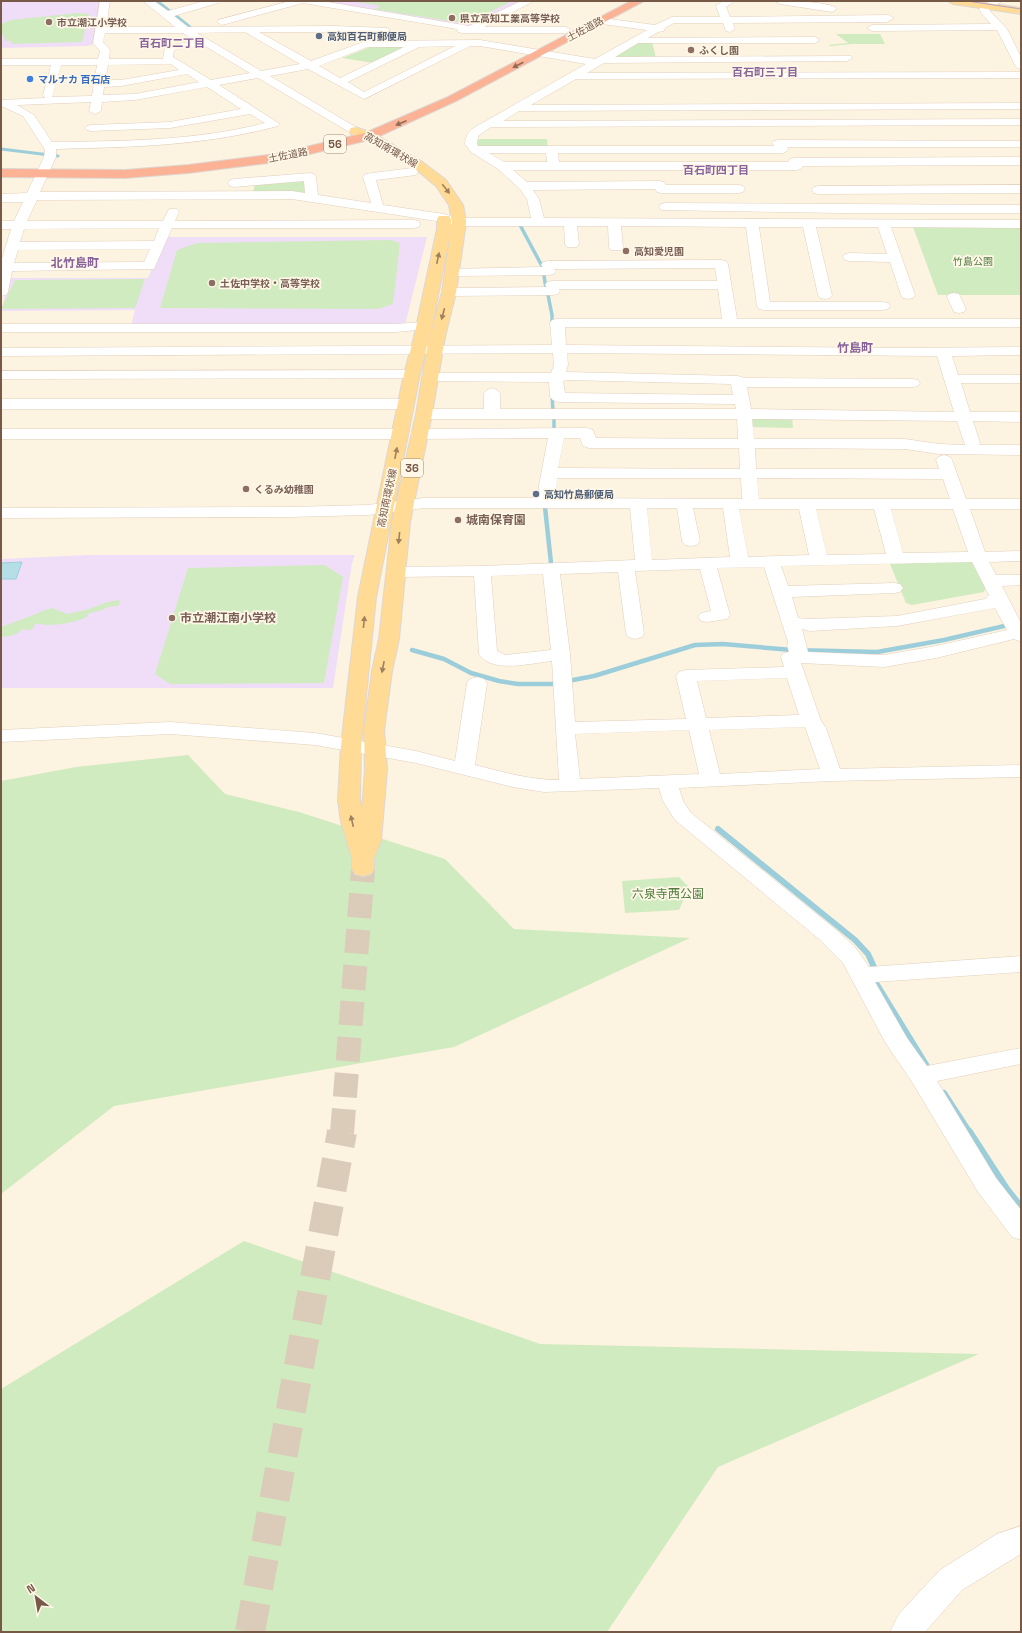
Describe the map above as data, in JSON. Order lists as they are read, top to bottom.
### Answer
{
  "streets": {
    "highway": ["土佐道路", "56"],
    "main road": ["高知南環状線", "36"]
  },
  "crossings": [
    ["土佐道路", "高知南環状線"]
  ],
  "districts": [
    "百石町二丁目",
    "百石町三丁目",
    "百石町四丁目",
    "北竹島町",
    "竹島町"
  ],
  "parks": ["竹島公園", "六泉寺西公園"],
  "places": [
    "県立高知工業高等学校",
    "市立潮江小学校",
    "高知百石町郵便局",
    "ふくし園",
    "マルナカ 百石店",
    "高知愛児園",
    "土佐中学校・高等学校",
    "くるみ幼稚園",
    "高知竹島郵便局",
    "城南保育園",
    "市立潮江南小学校"
  ],
  "north": "top left"
}
